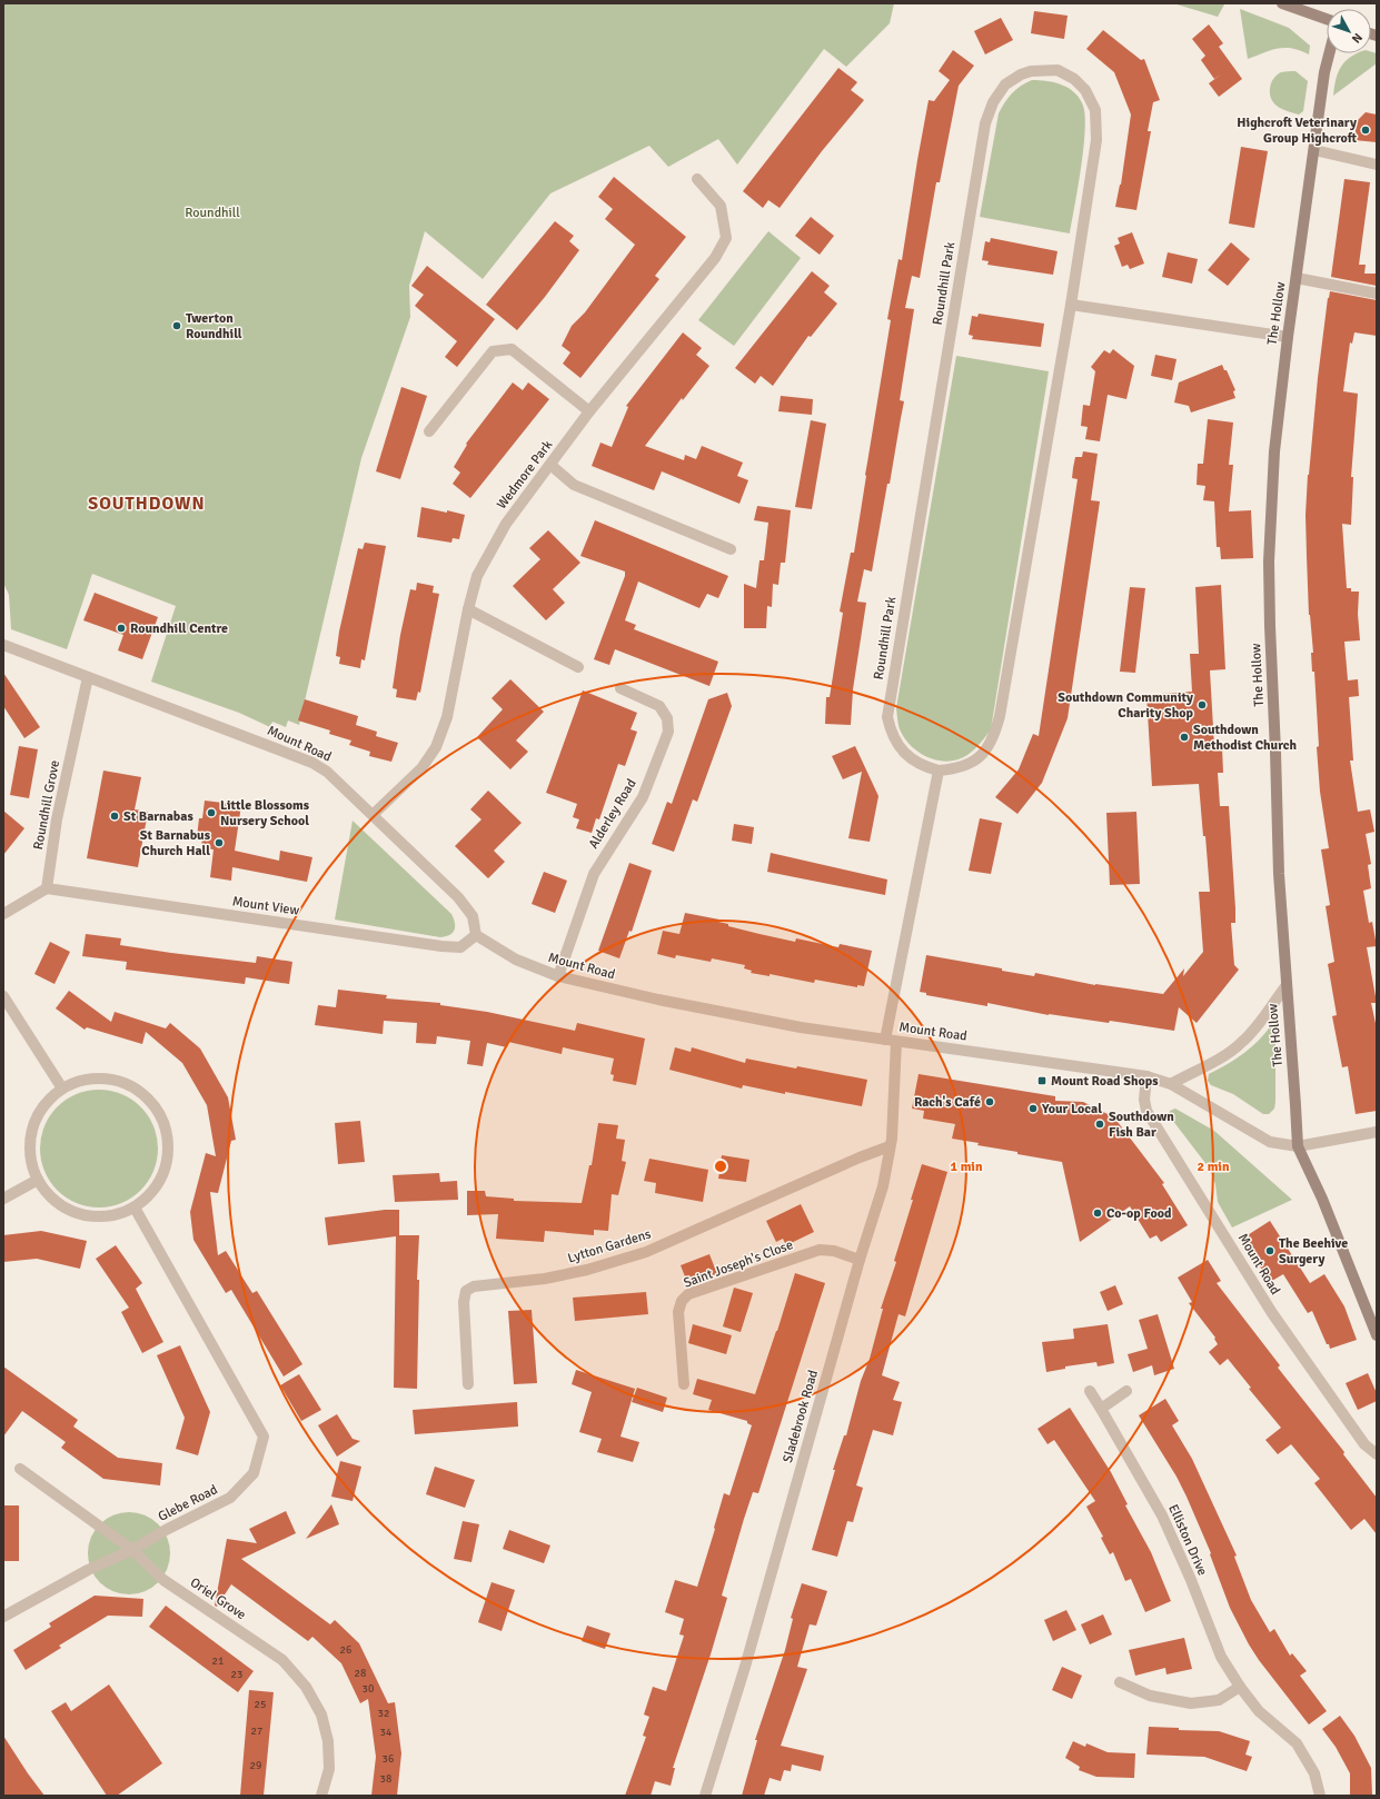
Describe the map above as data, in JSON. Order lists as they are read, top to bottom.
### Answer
{
  "streets": {
    "street": [
      "Roundhill Park",
      "The Hollow",
      "Wedmore Park",
      "Mount Road",
      "Roundhill Grove",
      "Alderley Road",
      "Mount View",
      "Lytton Gardens",
      "Saint Joseph's Close",
      "Sladebrook Road",
      "Glebe Road",
      "Elliston Drive",
      "Oriel Grove"
    ]
  },
  "crossings": [
    ["The Hollow", "Mount Road"],
    ["Wedmore Park", "Mount Road"],
    ["Mount Road", "Roundhill Grove"],
    ["Mount Road", "Alderley Road"],
    ["Mount Road", "Mount View"],
    ["Mount Road", "Sladebrook Road"],
    ["Roundhill Grove", "Mount View"],
    ["Lytton Gardens", "Sladebrook Road"],
    ["Saint Joseph's Close", "Sladebrook Road"],
    ["Glebe Road", "Oriel Grove"]
  ],
  "districts": ["SOUTHDOWN"],
  "parks": ["Roundhill"],
  "places": {
    "other": [
      "Highcroft Veterinary Group Highcroft",
      "Twerton Roundhill",
      "Roundhill Centre",
      "Southdown Community Charity Shop",
      "Southdown Methodist Church",
      "Little Blossoms Nursery School",
      "St Barnabas",
      "St Barnabus Church Hall",
      "Rach's Café",
      "Your Local",
      "Southdown Fish Bar",
      "Co-op Food",
      "The Beehive Surgery"
    ],
    "transit": ["Mount Road Shops"]
  },
  "house_numbers": [
    "26",
    "21",
    "28",
    "23",
    "30",
    "25",
    "32",
    "27",
    "34",
    "36",
    "29",
    "38"
  ],
  "north": "bottom right",
  "rings": ["1 min", "2 min"]
}
